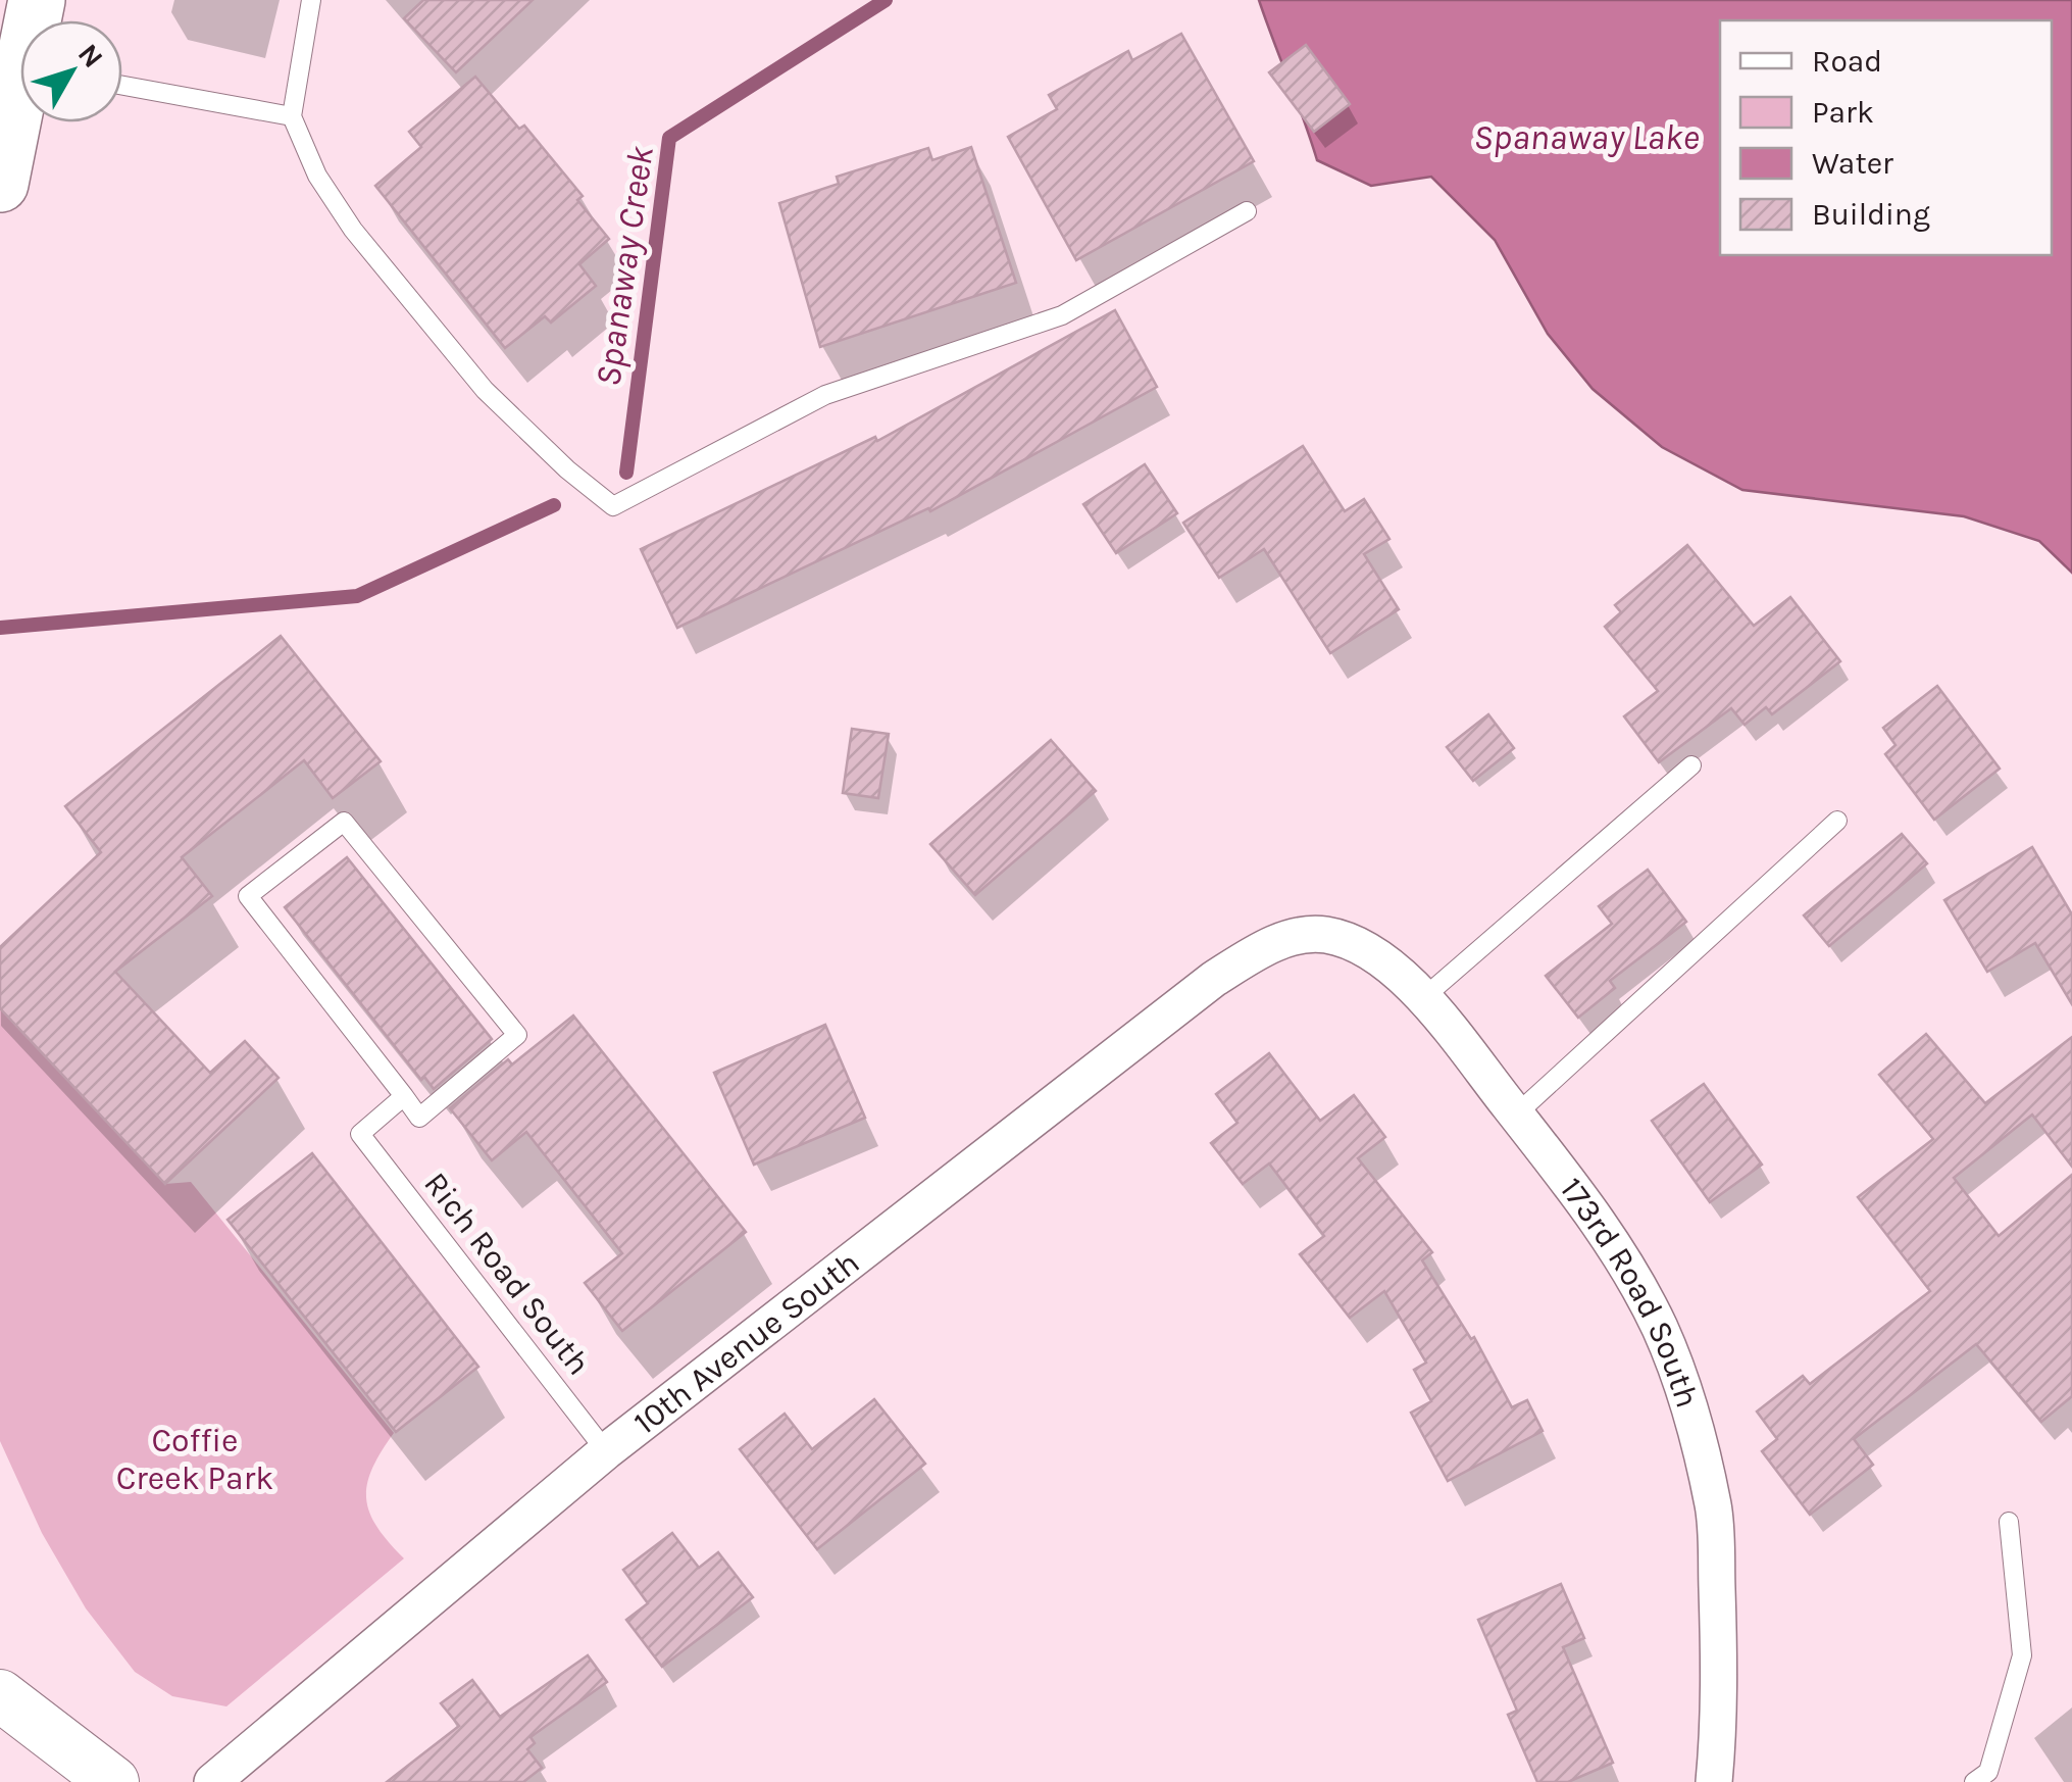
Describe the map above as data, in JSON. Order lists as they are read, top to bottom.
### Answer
{
  "streets": {
    "street": ["173rd Road South", "10th Avenue South"],
    "lane": ["Rich Road South"]
  },
  "crossings": [
    ["Rich Road South", "10th Avenue South"],
    ["173rd Road South", "10th Avenue South"]
  ],
  "water": ["Spanaway Lake", "Spanaway Creek"],
  "parks": ["Coffie Creek Park"],
  "legend": [
    "Road",
    "Park",
    "Water",
    "Building"
  ],
  "north": "top right"
}
